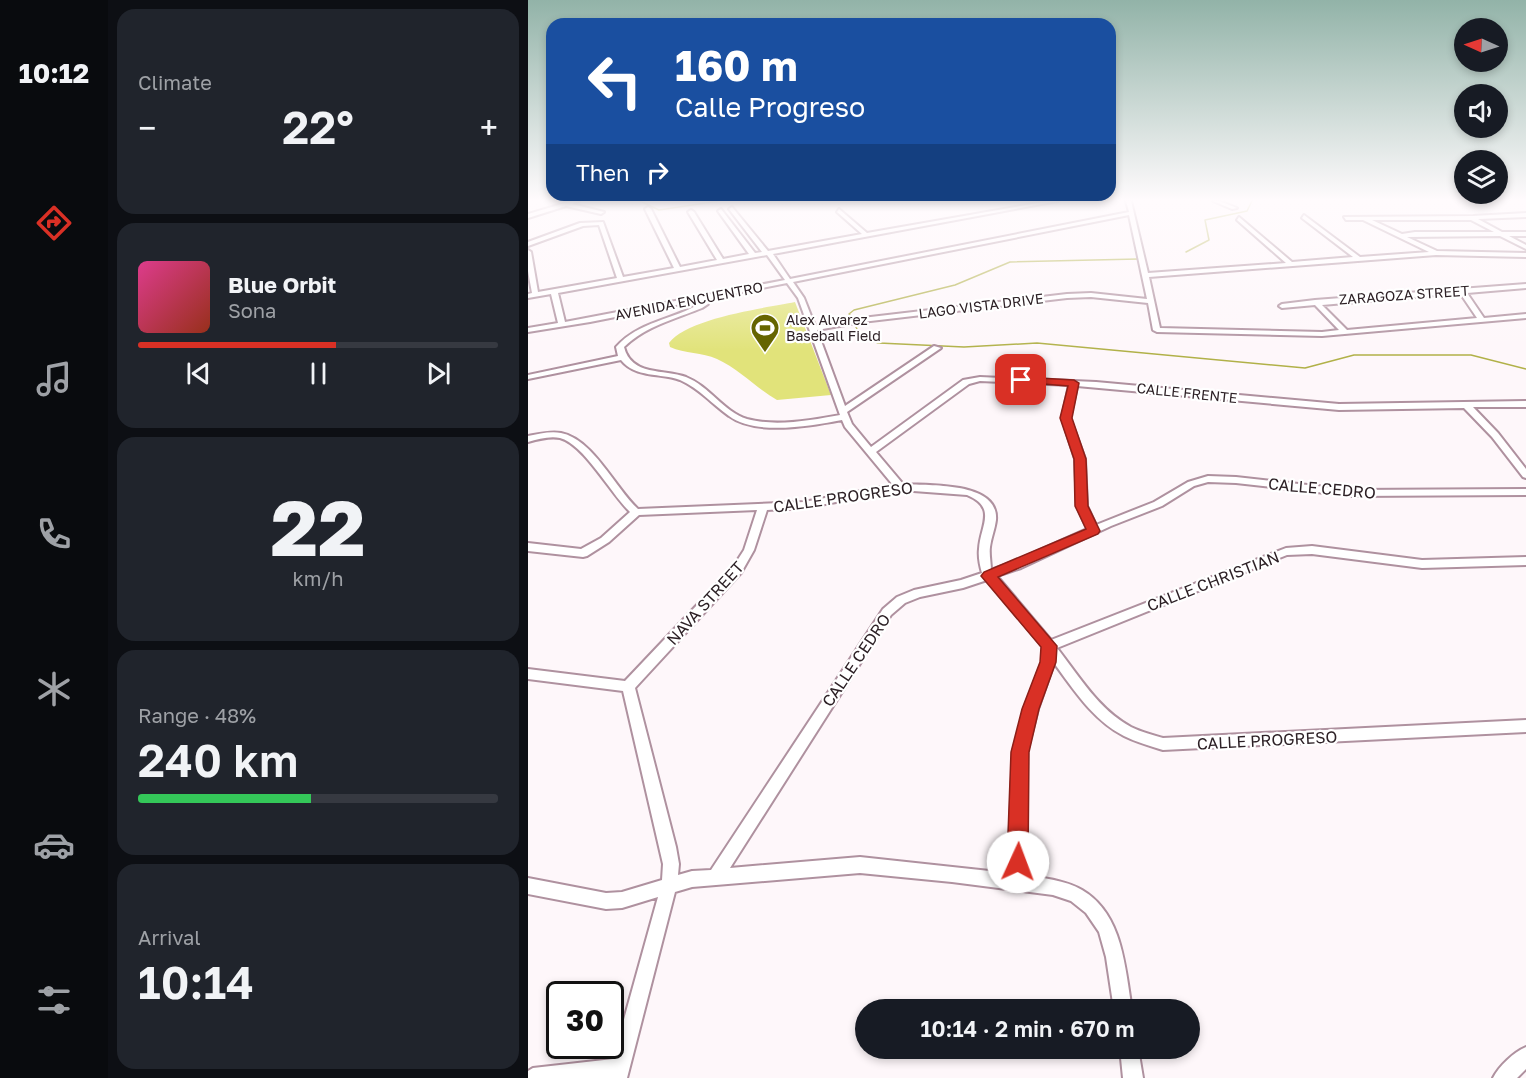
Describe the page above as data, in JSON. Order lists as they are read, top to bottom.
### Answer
{
  "streets": {
    "street": [
      "ZARAGOZA STREET",
      "AVENIDA ENCUENTRO",
      "LAGO VISTA DRIVE",
      "CALLE FRENTE",
      "CALLE CEDRO",
      "CALLE PROGRESO",
      "CALLE CHRISTIAN",
      "NAVA STREET"
    ]
  },
  "crossings": [
    ["CALLE CEDRO", "CALLE PROGRESO"],
    ["CALLE PROGRESO", "CALLE CHRISTIAN"],
    ["CALLE PROGRESO", "NAVA STREET"]
  ],
  "places": {
    "sports": ["Alex Alvarez Baseball Field"]
  },
  "north": "left",
  "page": {
    "tabs": "10:12",
    "tile": [
      "Climate",
      ["22", "km/h"],
      ["Range · 48%", "240 km"],
      ["Arrival", "10:14"]
    ],
    "turn": ["160 m", "Calle Progreso"],
    "heat": ["−", "22°", "+"],
    "then": "Then",
    "song": ["Blue Orbit", "Sona"],
    "limit": "30",
    "trip": "10:14 · 2 min · 670 m"
  }
}
